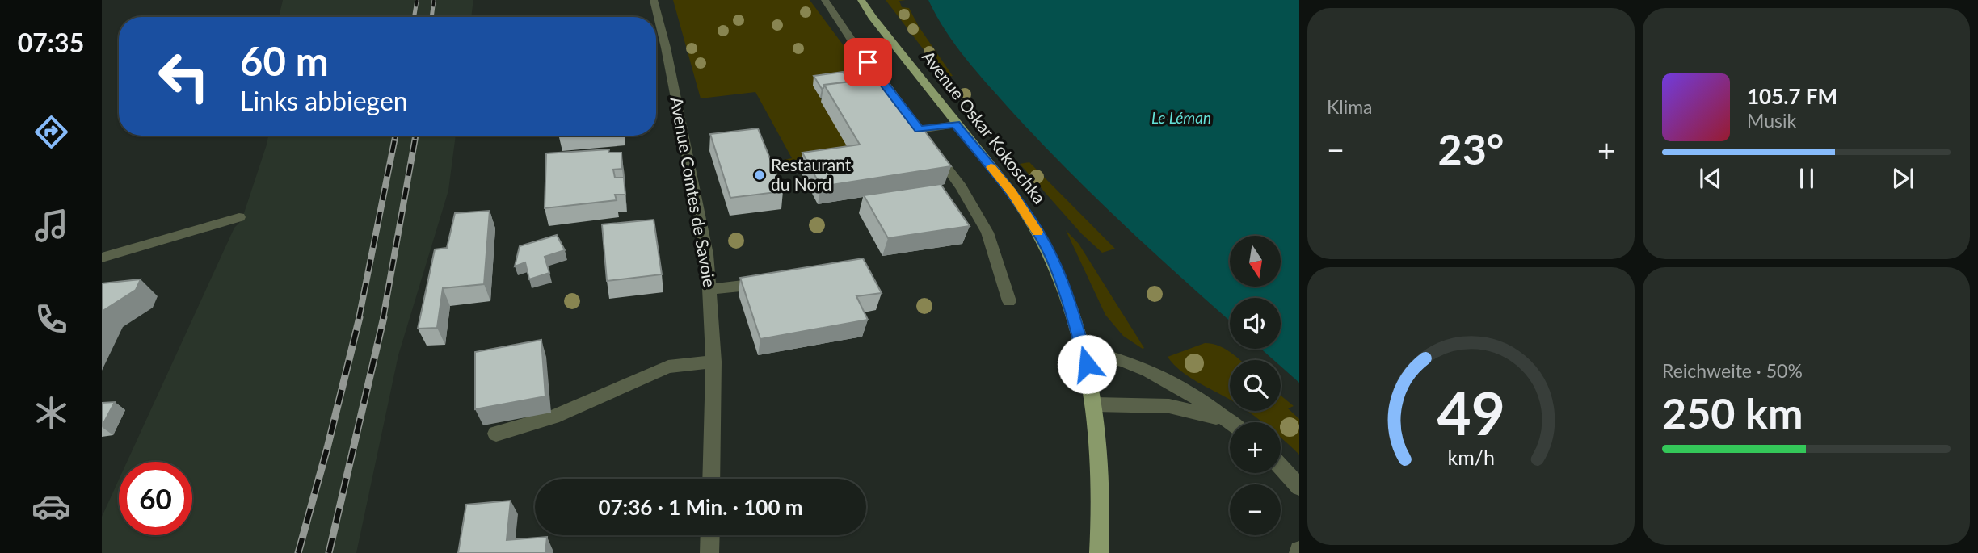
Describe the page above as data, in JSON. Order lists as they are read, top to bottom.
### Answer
{
  "streets": {
    "main road": ["Avenue Oskar Kokoschka"],
    "street": ["Avenue Comtes de Savoie"]
  },
  "water": ["Le Léman"],
  "places": ["Restaurant du Nord"],
  "north": "bottom",
  "page": {
    "tabs": "07:35",
    "tile": [
      "Klima",
      ["Reichweite · 50%", "250 km"]
    ],
    "turn": ["60 m", "Links abbiegen"],
    "song": ["105.7 FM", "Musik"],
    "heat": ["−", "23°", "+"],
    "map_buttons": ["+", "−"],
    "limit": "60",
    "trip": "07:36 · 1 Min. · 100 m",
    "gauge": ["49", "km/h"]
  }
}
